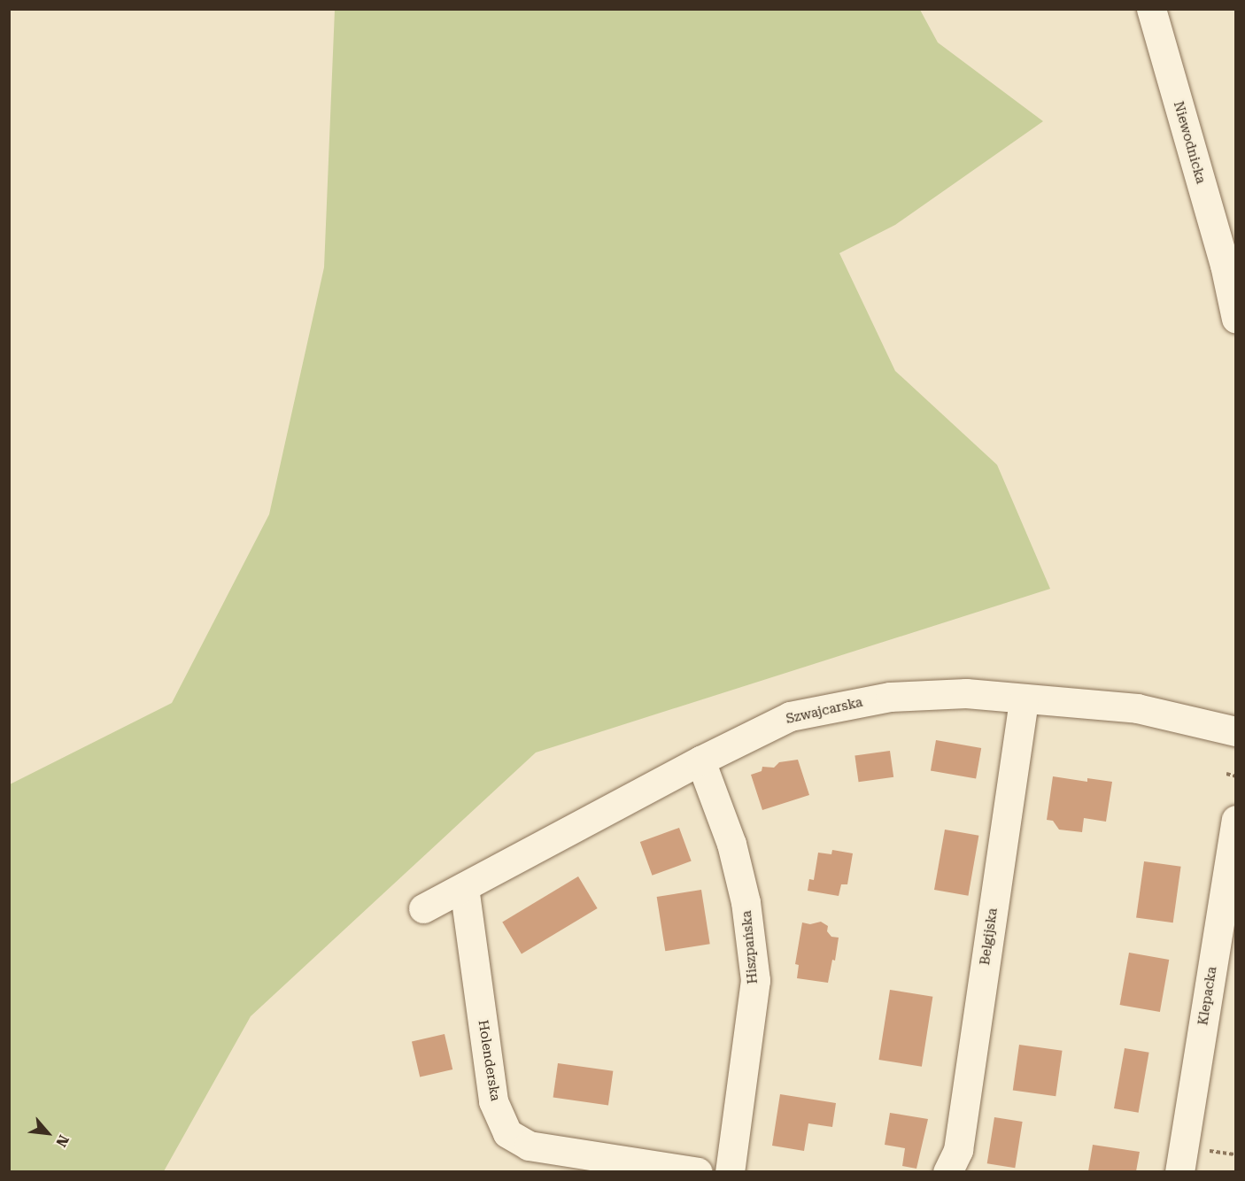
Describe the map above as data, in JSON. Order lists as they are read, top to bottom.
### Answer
{
  "streets": {
    "street": [
      "Niewodnicka",
      "Szwajcarska",
      "Belgijska",
      "Hiszpańska",
      "Klepacka",
      "Holenderska"
    ]
  },
  "crossings": [
    ["Szwajcarska", "Belgijska"],
    ["Szwajcarska", "Hiszpańska"],
    ["Szwajcarska", "Holenderska"]
  ],
  "north": "bottom right"
}
